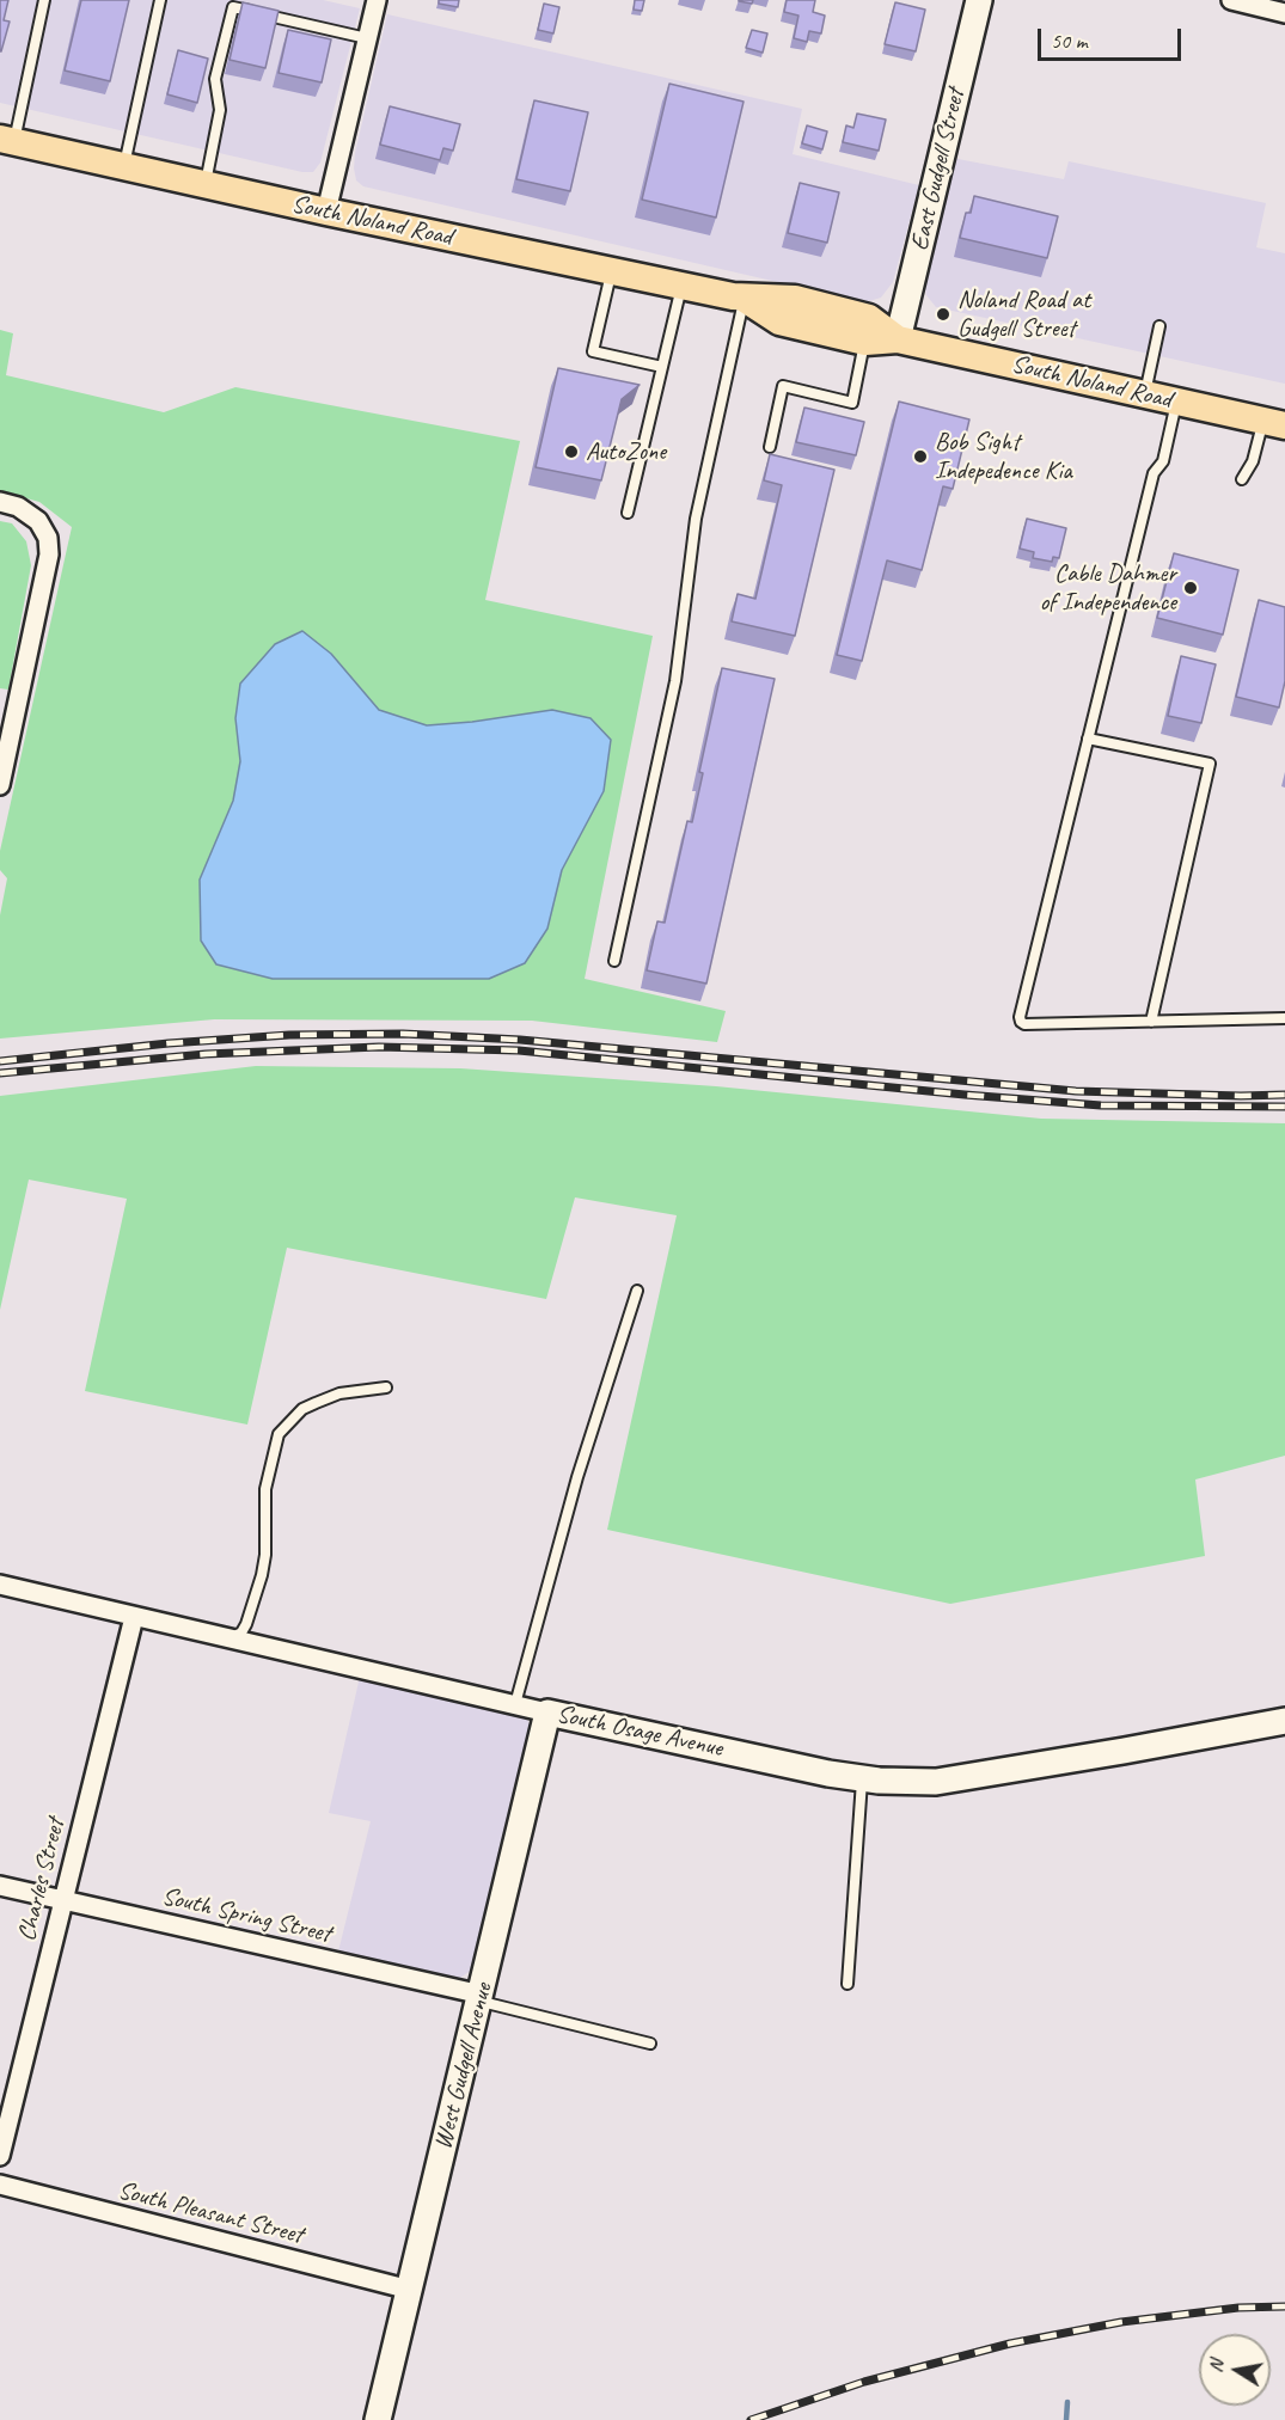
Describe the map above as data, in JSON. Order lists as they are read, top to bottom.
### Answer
{
  "streets": {
    "main road": ["South Noland Road"],
    "street": [
      "East Gudgell Street",
      "South Osage Avenue",
      "Charles Street",
      "South Spring Street",
      "West Gudgell Avenue",
      "South Pleasant Street"
    ]
  },
  "crossings": [
    ["East Gudgell Street", "South Noland Road"],
    ["South Osage Avenue", "Charles Street"],
    ["South Osage Avenue", "West Gudgell Avenue"],
    ["Charles Street", "South Spring Street"],
    ["South Spring Street", "West Gudgell Avenue"],
    ["West Gudgell Avenue", "South Pleasant Street"]
  ],
  "places": [
    "Noland Road at Gudgell Street",
    "AutoZone",
    "Bob Sight Indepedence Kia",
    "Cable Dahmer of Independence"
  ],
  "scale_bar": "50 m",
  "north": "left"
}
